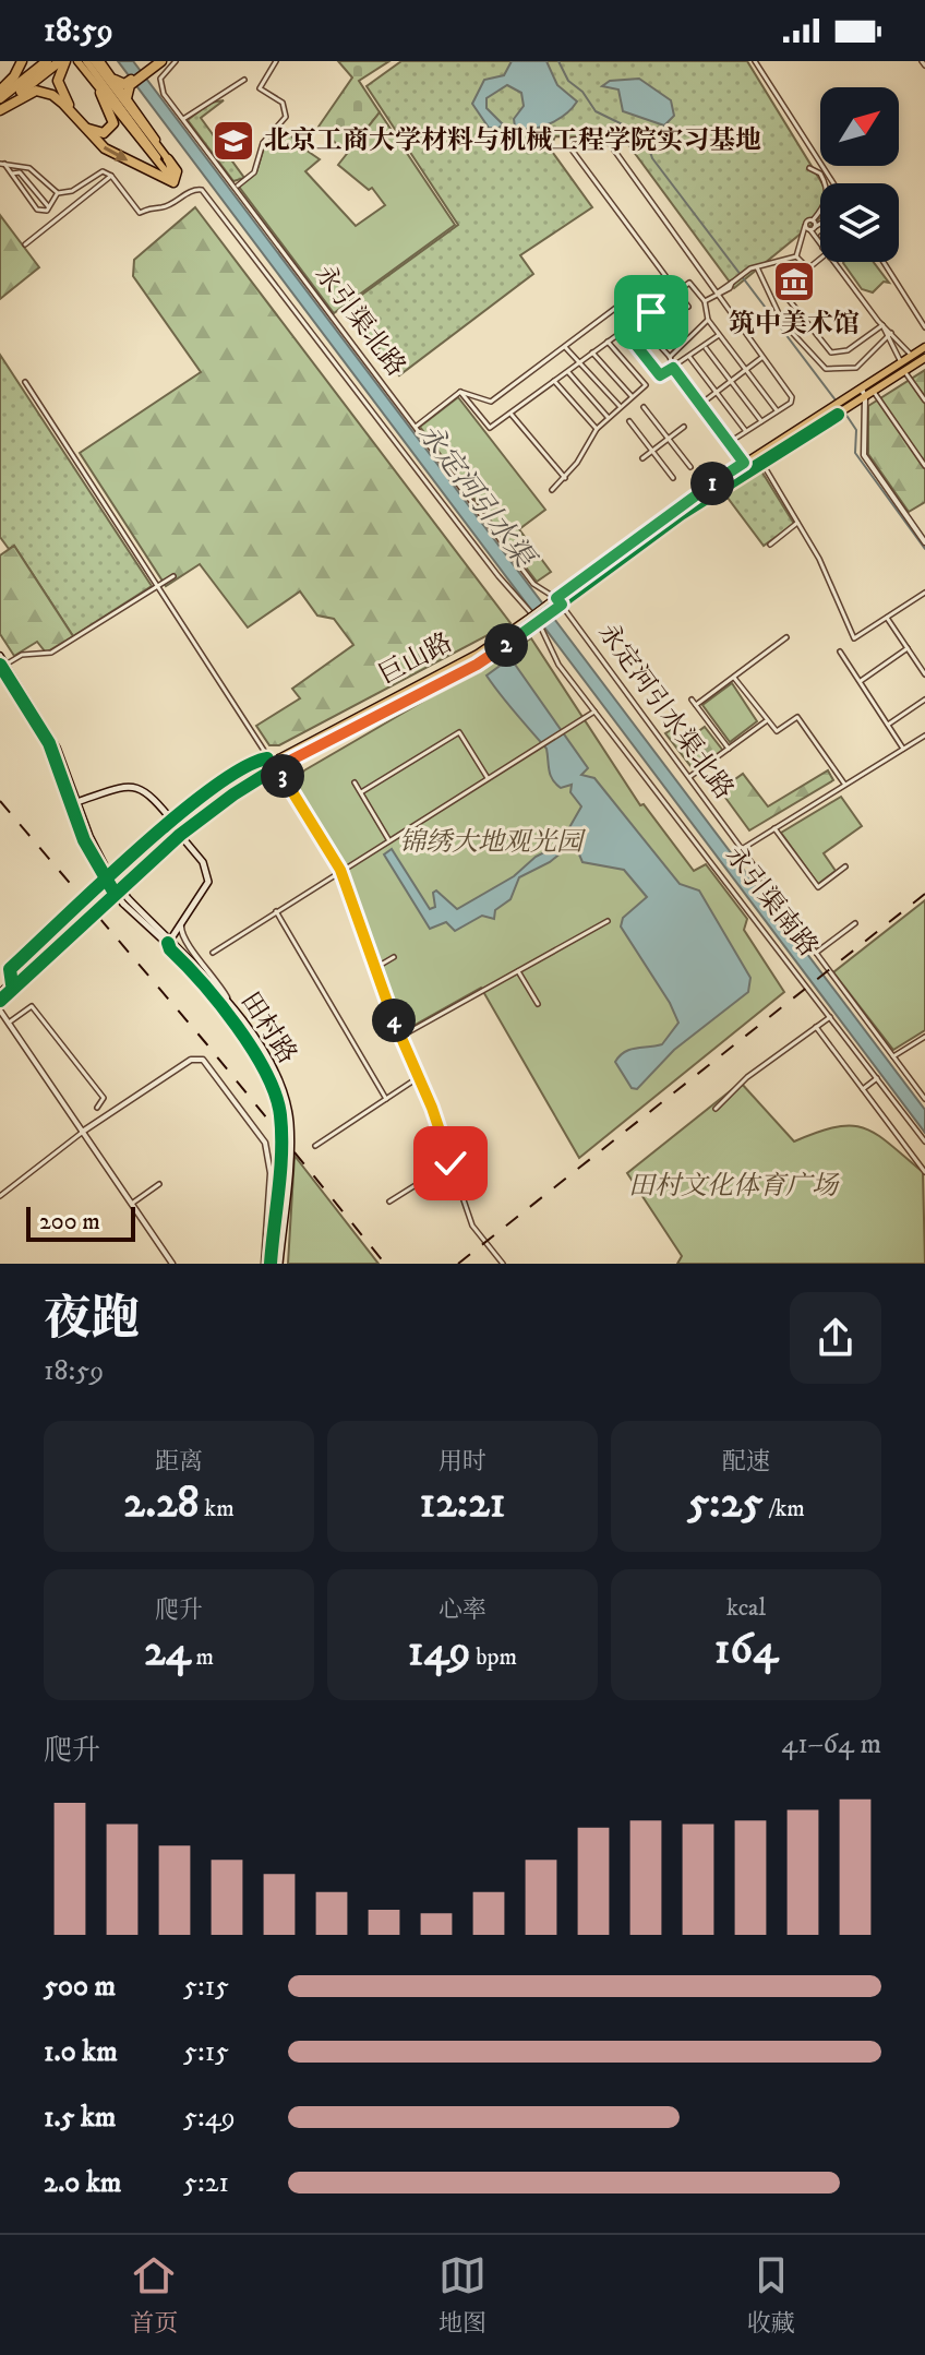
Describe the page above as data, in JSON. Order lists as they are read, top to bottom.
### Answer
{
  "streets": {
    "main road": ["巨山路", "田村路"],
    "street": ["永引渠北路", "永定河引水渠北路", "永引渠南路"]
  },
  "crossings": [
    ["永引渠北路", "巨山路"],
    ["永引渠北路", "永定河引水渠北路"],
    ["巨山路", "永定河引水渠北路"]
  ],
  "water": ["永定河引水渠"],
  "parks": ["锦绣大地观光园", "田村文化体育广场"],
  "places": {
    "school or university": ["北京工商大学材料与机械工程学院实习基地"],
    "museum": ["筑中美术馆"]
  },
  "scale_bar": "200 m",
  "north": "top right",
  "page": {
    "status": "18:59",
    "pins": [
      "1",
      "2",
      "3",
      "4"
    ],
    "scale": "200 m",
    "heading": ["夜跑", "18:59"],
    "stats": [
      ["距离", "2.28 km"],
      ["用时", "12:21"],
      ["配速", "5:25 /km"],
      ["爬升", "24 m"],
      ["心率", "149 bpm"],
      ["kcal", "164"]
    ],
    "chart": ["爬升", "41–64 m"],
    "list": [
      {
        "name": "500 m",
        "note": "5:15"
      },
      {
        "name": "1.0 km",
        "note": "5:15"
      },
      {
        "name": "1.5 km",
        "note": "5:49"
      },
      {
        "name": "2.0 km",
        "note": "5:21"
      }
    ],
    "tabs": ["首页", "地图", "收藏"]
  }
}
